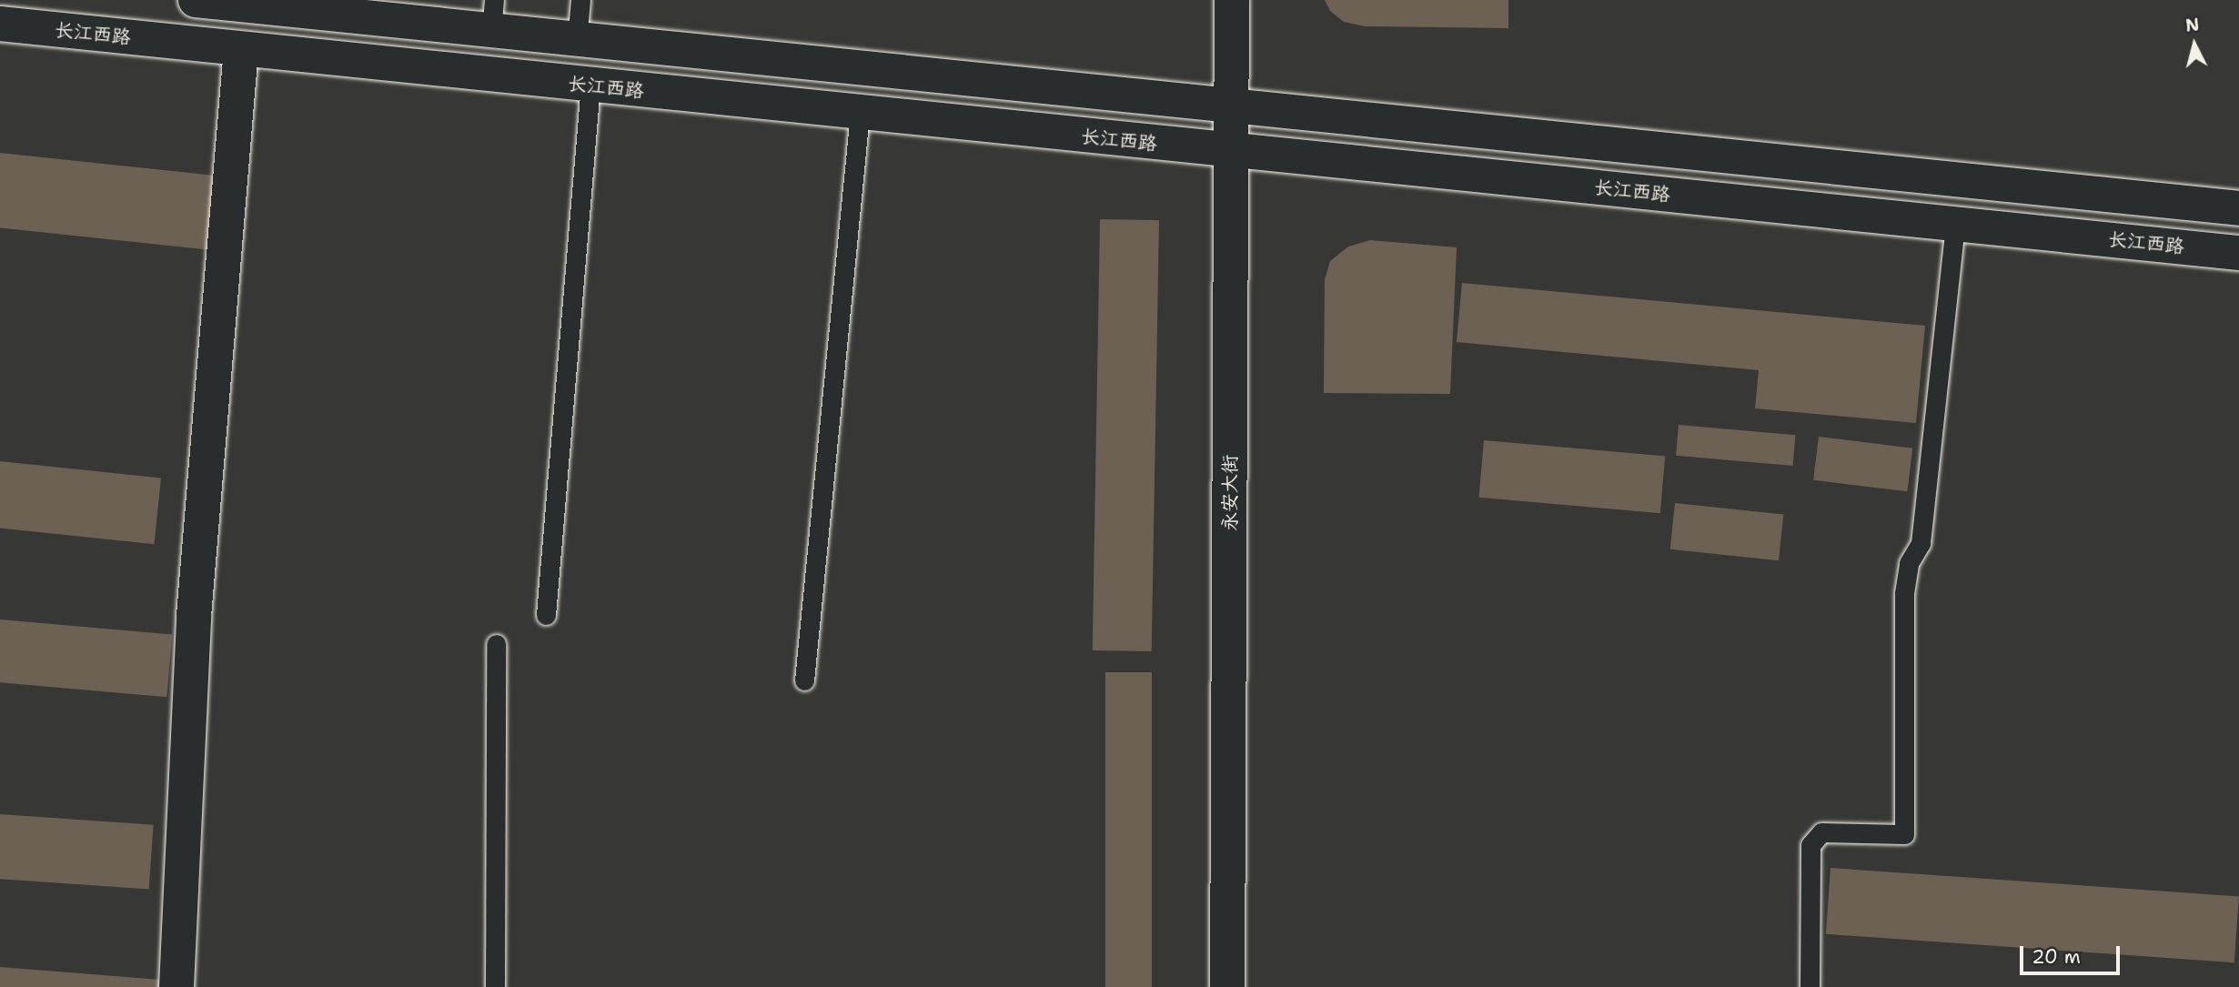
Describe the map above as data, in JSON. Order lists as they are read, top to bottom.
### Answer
{
  "streets": {
    "main road": ["长江西路", "永安大街"]
  },
  "crossings": [
    ["长江西路", "永安大街"]
  ],
  "scale_bar": "20 m",
  "north": "top"
}
